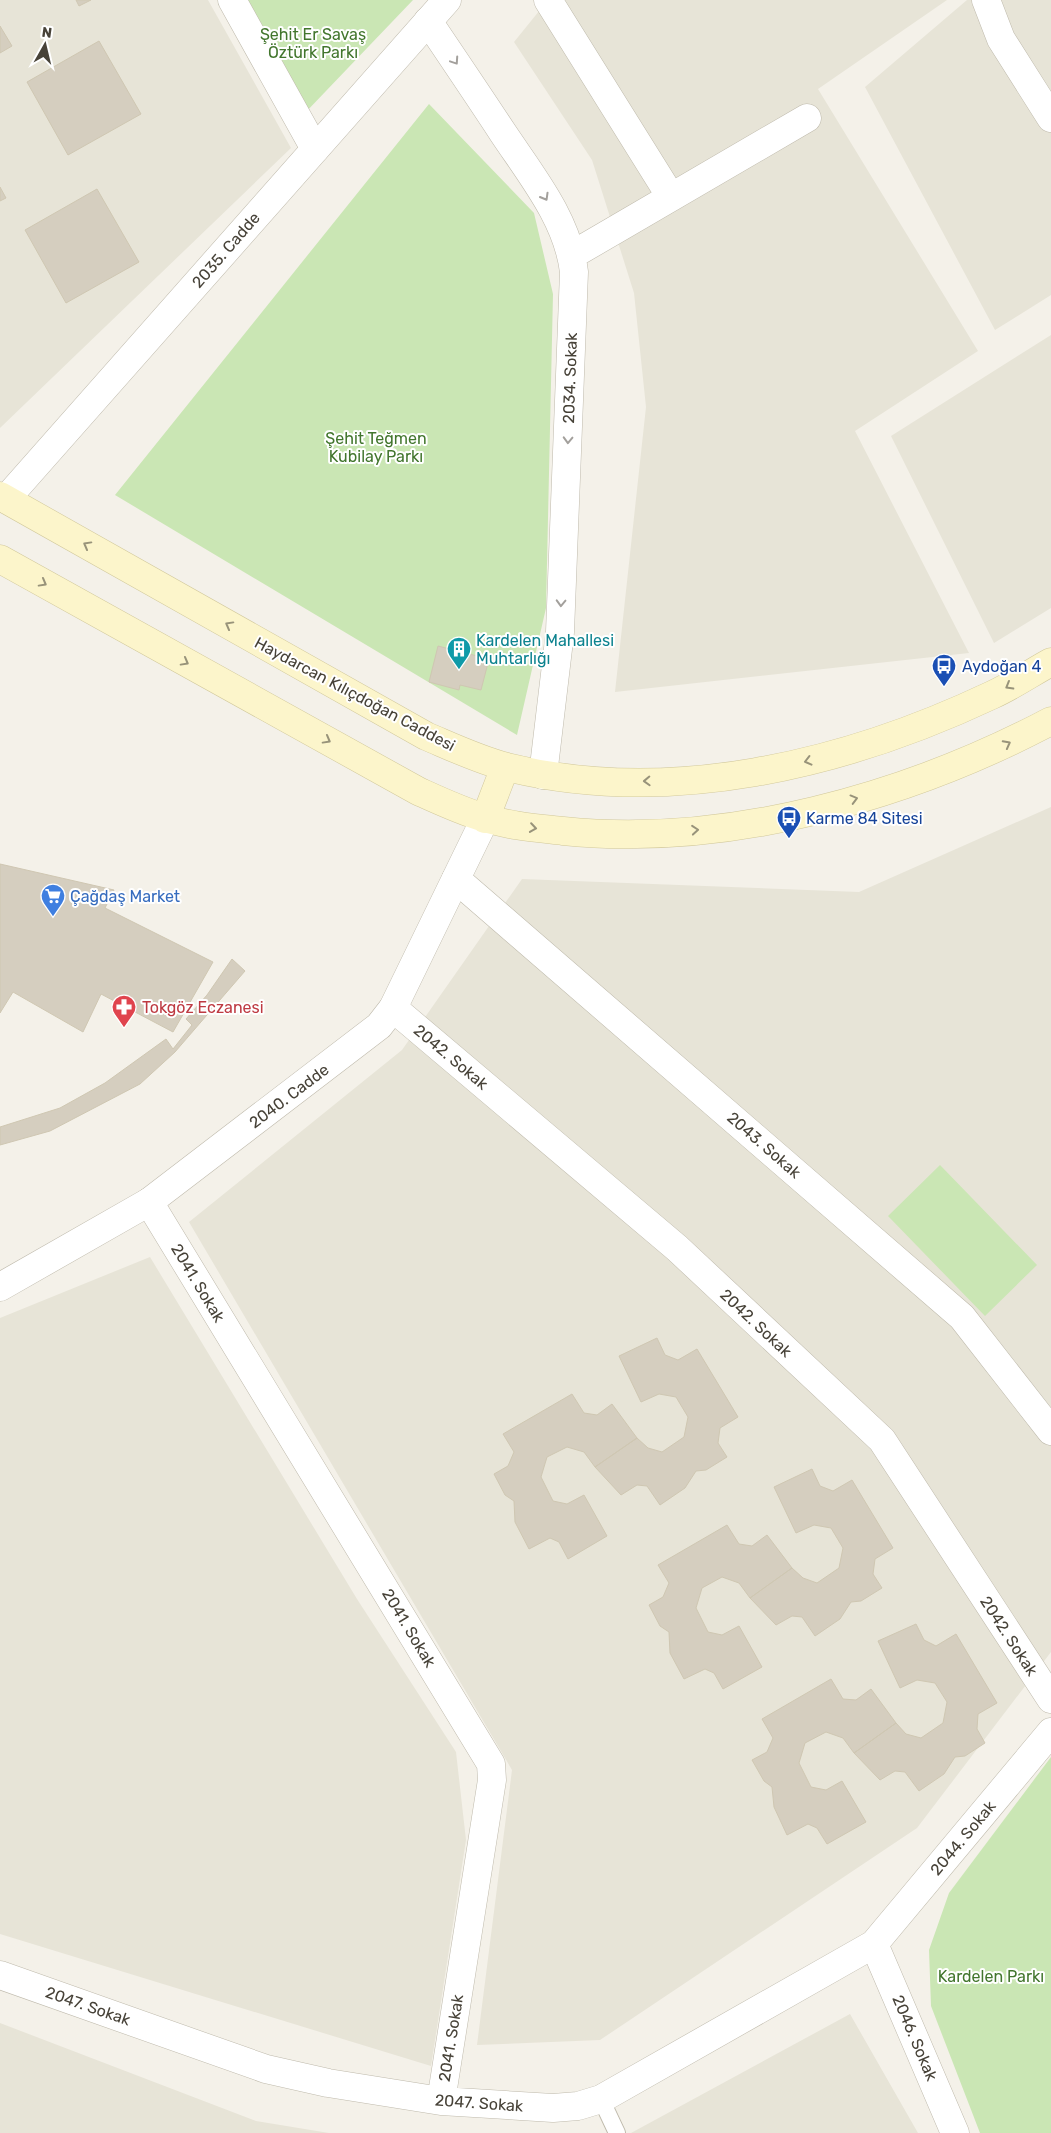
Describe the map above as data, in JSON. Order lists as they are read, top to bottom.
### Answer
{
  "streets": {
    "main road": ["Haydarcan Kılıçdoğan Caddesi"],
    "street": [
      "2035. Cadde",
      "2034. Sokak",
      "2042. Sokak",
      "2040. Cadde",
      "2043. Sokak",
      "2041. Sokak",
      "2044. Sokak",
      "2047. Sokak",
      "2046. Sokak"
    ]
  },
  "crossings": [
    ["2035. Cadde", "2034. Sokak"],
    ["2035. Cadde", "Haydarcan Kılıçdoğan Caddesi"],
    ["2034. Sokak", "Haydarcan Kılıçdoğan Caddesi"],
    ["2042. Sokak", "2040. Cadde"],
    ["2040. Cadde", "2043. Sokak"],
    ["2040. Cadde", "2041. Sokak"],
    ["2041. Sokak", "2047. Sokak"],
    ["2044. Sokak", "2047. Sokak"],
    ["2044. Sokak", "2046. Sokak"],
    ["2047. Sokak", "2046. Sokak"]
  ],
  "parks": ["Şehit Er Savaş Öztürk Parkı", "Şehit Teğmen Kubilay Parkı", "Kardelen Parkı"],
  "places": {
    "building": ["Kardelen Mahallesi Muhtarlığı"],
    "bus stop": ["Aydoğan 4", "Karme 84 Sitesi"],
    "supermarket": ["Çağdaş Market"],
    "pharmacy": ["Tokgöz Eczanesi"]
  },
  "north": "top"
}
